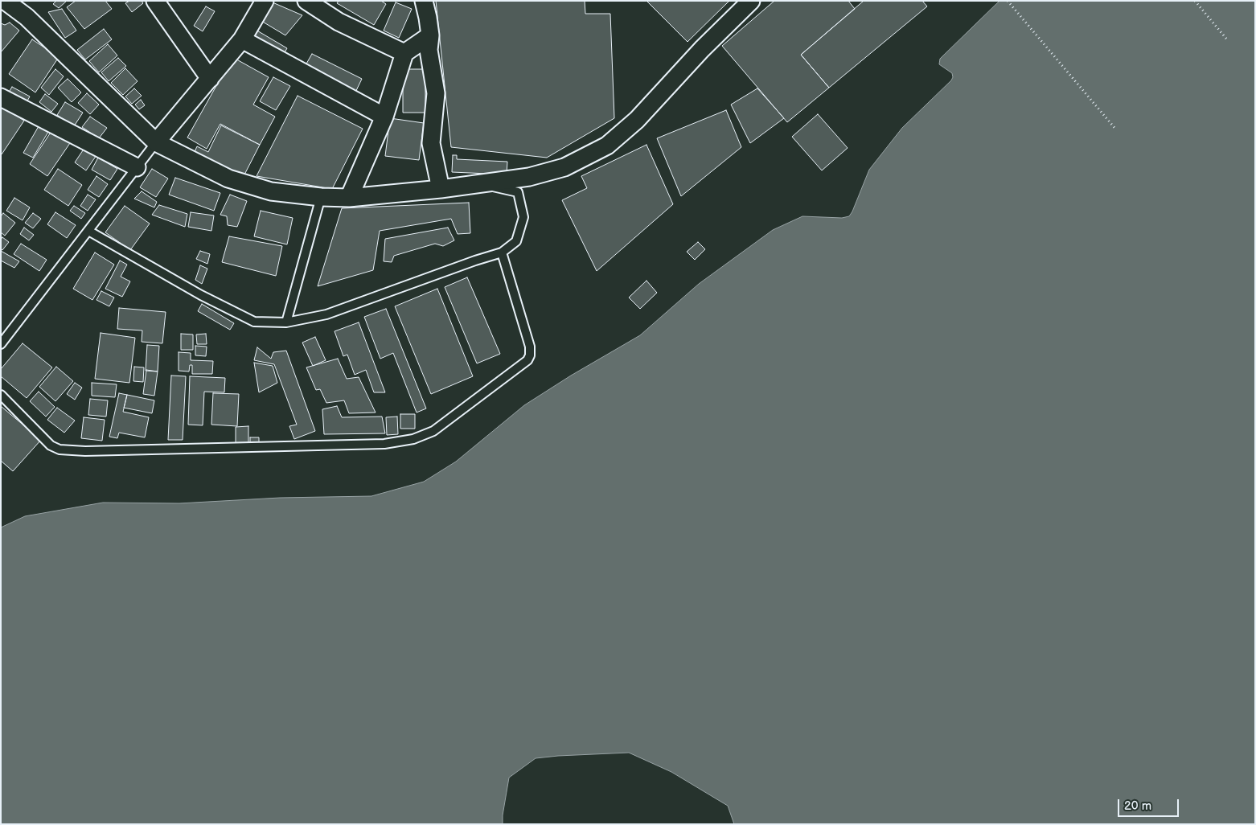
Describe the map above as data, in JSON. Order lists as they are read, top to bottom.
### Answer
{
  "scale_bar": "20 m"
}
